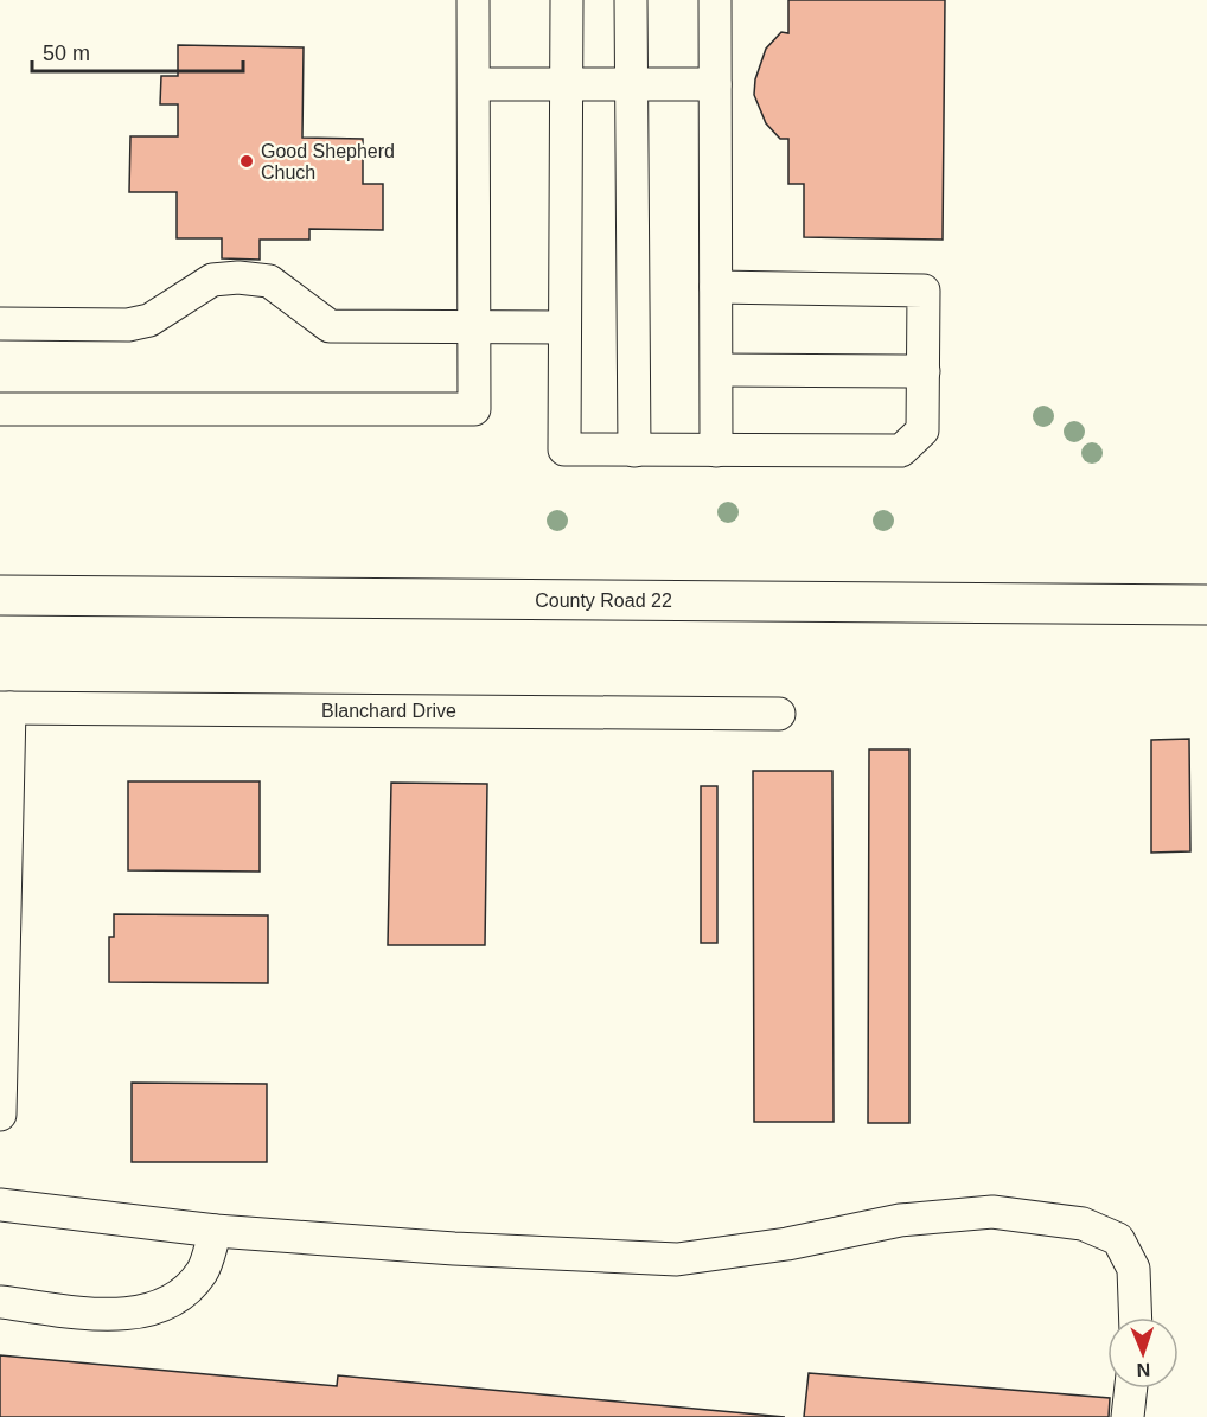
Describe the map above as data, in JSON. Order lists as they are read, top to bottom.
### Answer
{
  "streets": {
    "main road": ["County Road 22"],
    "street": ["Blanchard Drive"]
  },
  "places": ["Good Shepherd Chuch"],
  "scale_bar": "50 m",
  "north": "bottom"
}
